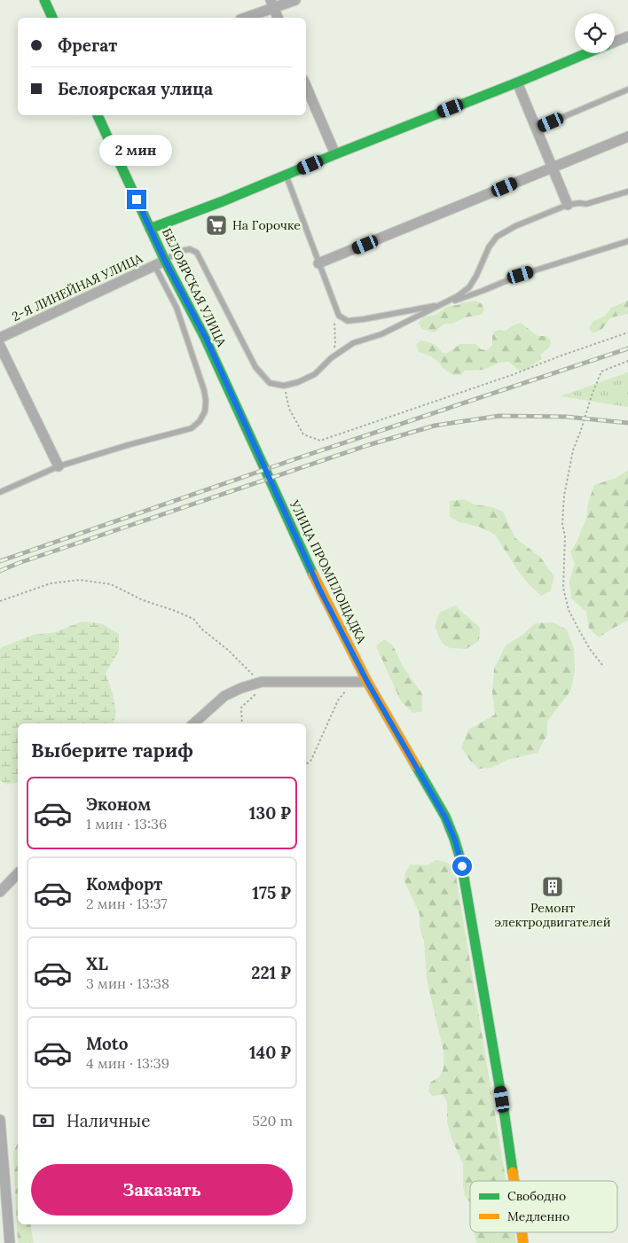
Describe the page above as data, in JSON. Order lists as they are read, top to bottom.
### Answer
{
  "streets": {
    "street": ["2-Я ЛИНЕЙНАЯ УЛИЦА", "БЕЛОЯРСКАЯ УЛИЦА", "УЛИЦА ПРОМПЛОЩАДКА"]
  },
  "crossings": [
    ["2-Я ЛИНЕЙНАЯ УЛИЦА", "БЕЛОЯРСКАЯ УЛИЦА"],
    ["БЕЛОЯРСКАЯ УЛИЦА", "УЛИЦА ПРОМПЛОЩАДКА"]
  ],
  "places": {
    "supermarket": ["На Горочке"],
    "building": ["Ремонт электродвигателей"]
  },
  "legend": ["Свободно", "Медленно"],
  "page": {
    "banner": ["Фрегат", "Белоярская улица"],
    "bubble": "2 мин",
    "heading": "Выберите тариф",
    "list": [
      {
        "name": "Эконом",
        "note": "1 мин · 13:36",
        "value": "130 ₽"
      },
      {
        "name": "Комфорт",
        "note": "2 мин · 13:37",
        "value": "175 ₽"
      },
      {
        "name": "XL",
        "note": "3 мин · 13:38",
        "value": "221 ₽"
      },
      {
        "name": "Moto",
        "note": "4 мин · 13:39",
        "value": "140 ₽"
      }
    ],
    "pay": ["Наличные", "520 m"],
    "buttons": "Заказать"
  }
}
